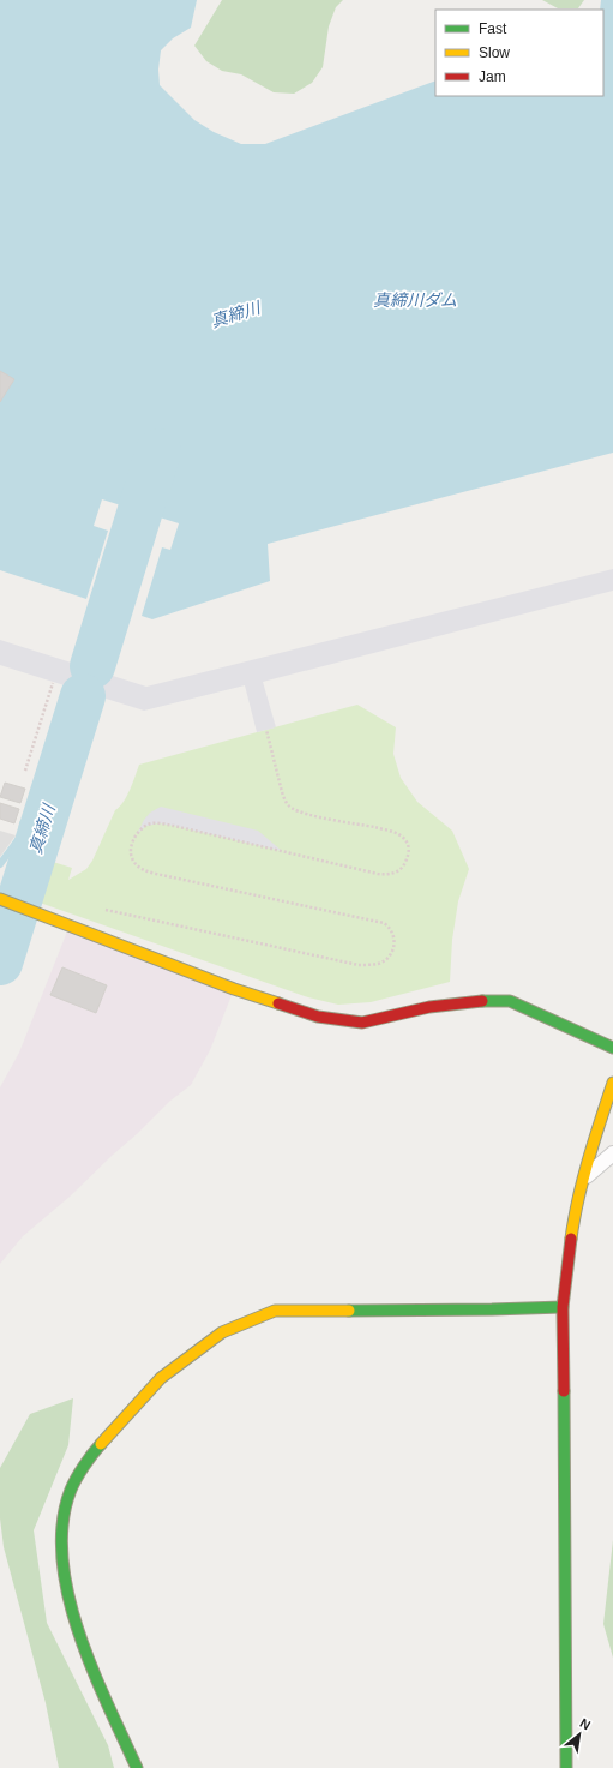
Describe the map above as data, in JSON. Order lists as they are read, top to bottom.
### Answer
{
  "water": ["真締川ダム", "真締川"],
  "legend": ["Fast", "Slow", "Jam"],
  "north": "top right"
}
